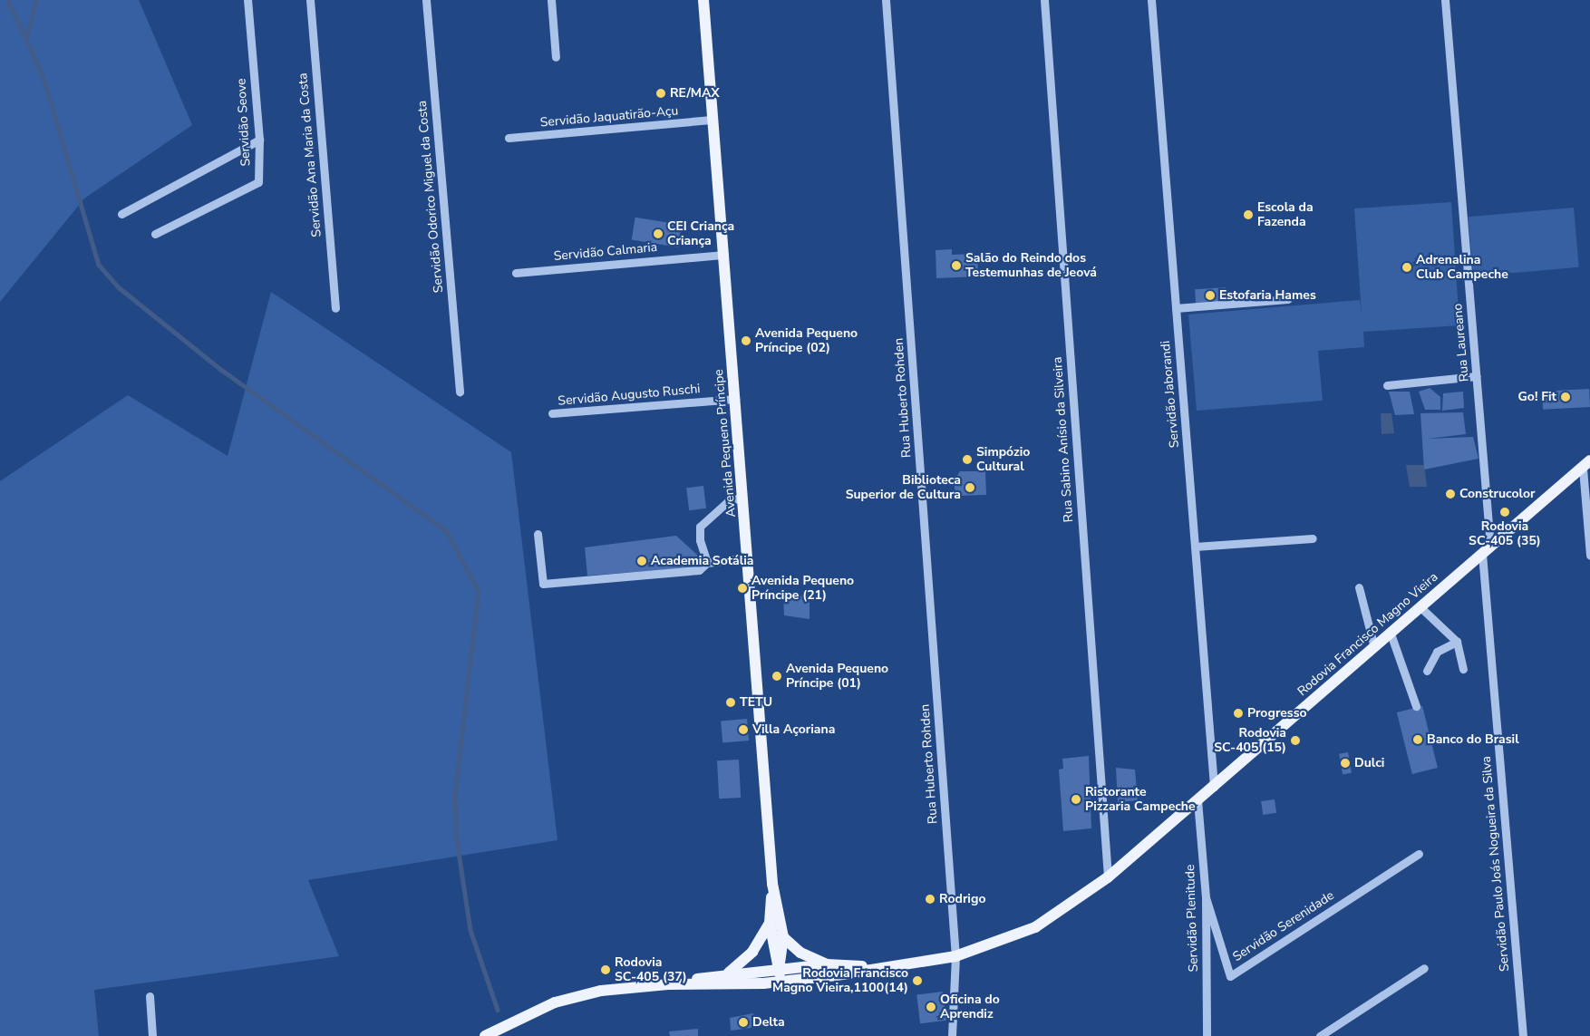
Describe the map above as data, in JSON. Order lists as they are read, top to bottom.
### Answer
{
  "streets": {
    "main road": ["Avenida Pequeno Príncipe", "Rodovia Francisco Magno Vieira"],
    "street": [
      "Servidão Jaquatirão-Açu",
      "Servidão Seove",
      "Servidão Ana Maria da Costa",
      "Servidão Odorico Miguel da Costa",
      "Servidão Calmaria",
      "Rua Laureano",
      "Servidão Jaborandi",
      "Servidão Augusto Ruschi",
      "Rua Huberto Rohden",
      "Rua Sabino Anísio da Silveira",
      "Servidão Paulo Joás Nogueira da Silva",
      "Servidão Plenitude",
      "Servidão Serenidade"
    ]
  },
  "crossings": [
    ["Servidão Jaquatirão-Açu", "Avenida Pequeno Príncipe"],
    ["Servidão Calmaria", "Avenida Pequeno Príncipe"],
    ["Rua Laureano", "Rodovia Francisco Magno Vieira"],
    ["Rua Laureano", "Servidão Paulo Joás Nogueira da Silva"],
    ["Servidão Jaborandi", "Rodovia Francisco Magno Vieira"],
    ["Servidão Augusto Ruschi", "Avenida Pequeno Príncipe"],
    ["Rua Huberto Rohden", "Rodovia Francisco Magno Vieira"],
    ["Rua Sabino Anísio da Silveira", "Rodovia Francisco Magno Vieira"],
    ["Avenida Pequeno Príncipe", "Rodovia Francisco Magno Vieira"],
    ["Rodovia Francisco Magno Vieira", "Servidão Paulo Joás Nogueira da Silva"],
    ["Rodovia Francisco Magno Vieira", "Servidão Plenitude"],
    ["Servidão Plenitude", "Servidão Serenidade"]
  ],
  "places": [
    "RE/MAX",
    "Escola da Fazenda",
    "CEI Criança Criança",
    "Salão do Reindo dos Testemunhas de Jeová",
    "Adrenalina Club Campeche",
    "Estofaria Hames",
    "Avenida Pequeno Príncipe (02)",
    "Go! Fit",
    "Simpózio Cultural",
    "Biblioteca Superior de Cultura",
    "Construcolor",
    "Rodovia SC-405 (35)",
    "Academia Sotália",
    "Avenida Pequeno Príncipe (21)",
    "Avenida Pequeno Príncipe (01)",
    "TETU",
    "Progresso",
    "Villa Açoriana",
    "Banco do Brasil",
    "Rodovia SC-405 (15)",
    "Dulci",
    "Ristorante Pizzaria Campeche",
    "Rodrigo",
    "Rodovia SC-405 (37)",
    "Rodovia Francisco Magno Vieira,1100(14)",
    "Oficina do Aprendiz",
    "Delta"
  ]
}
